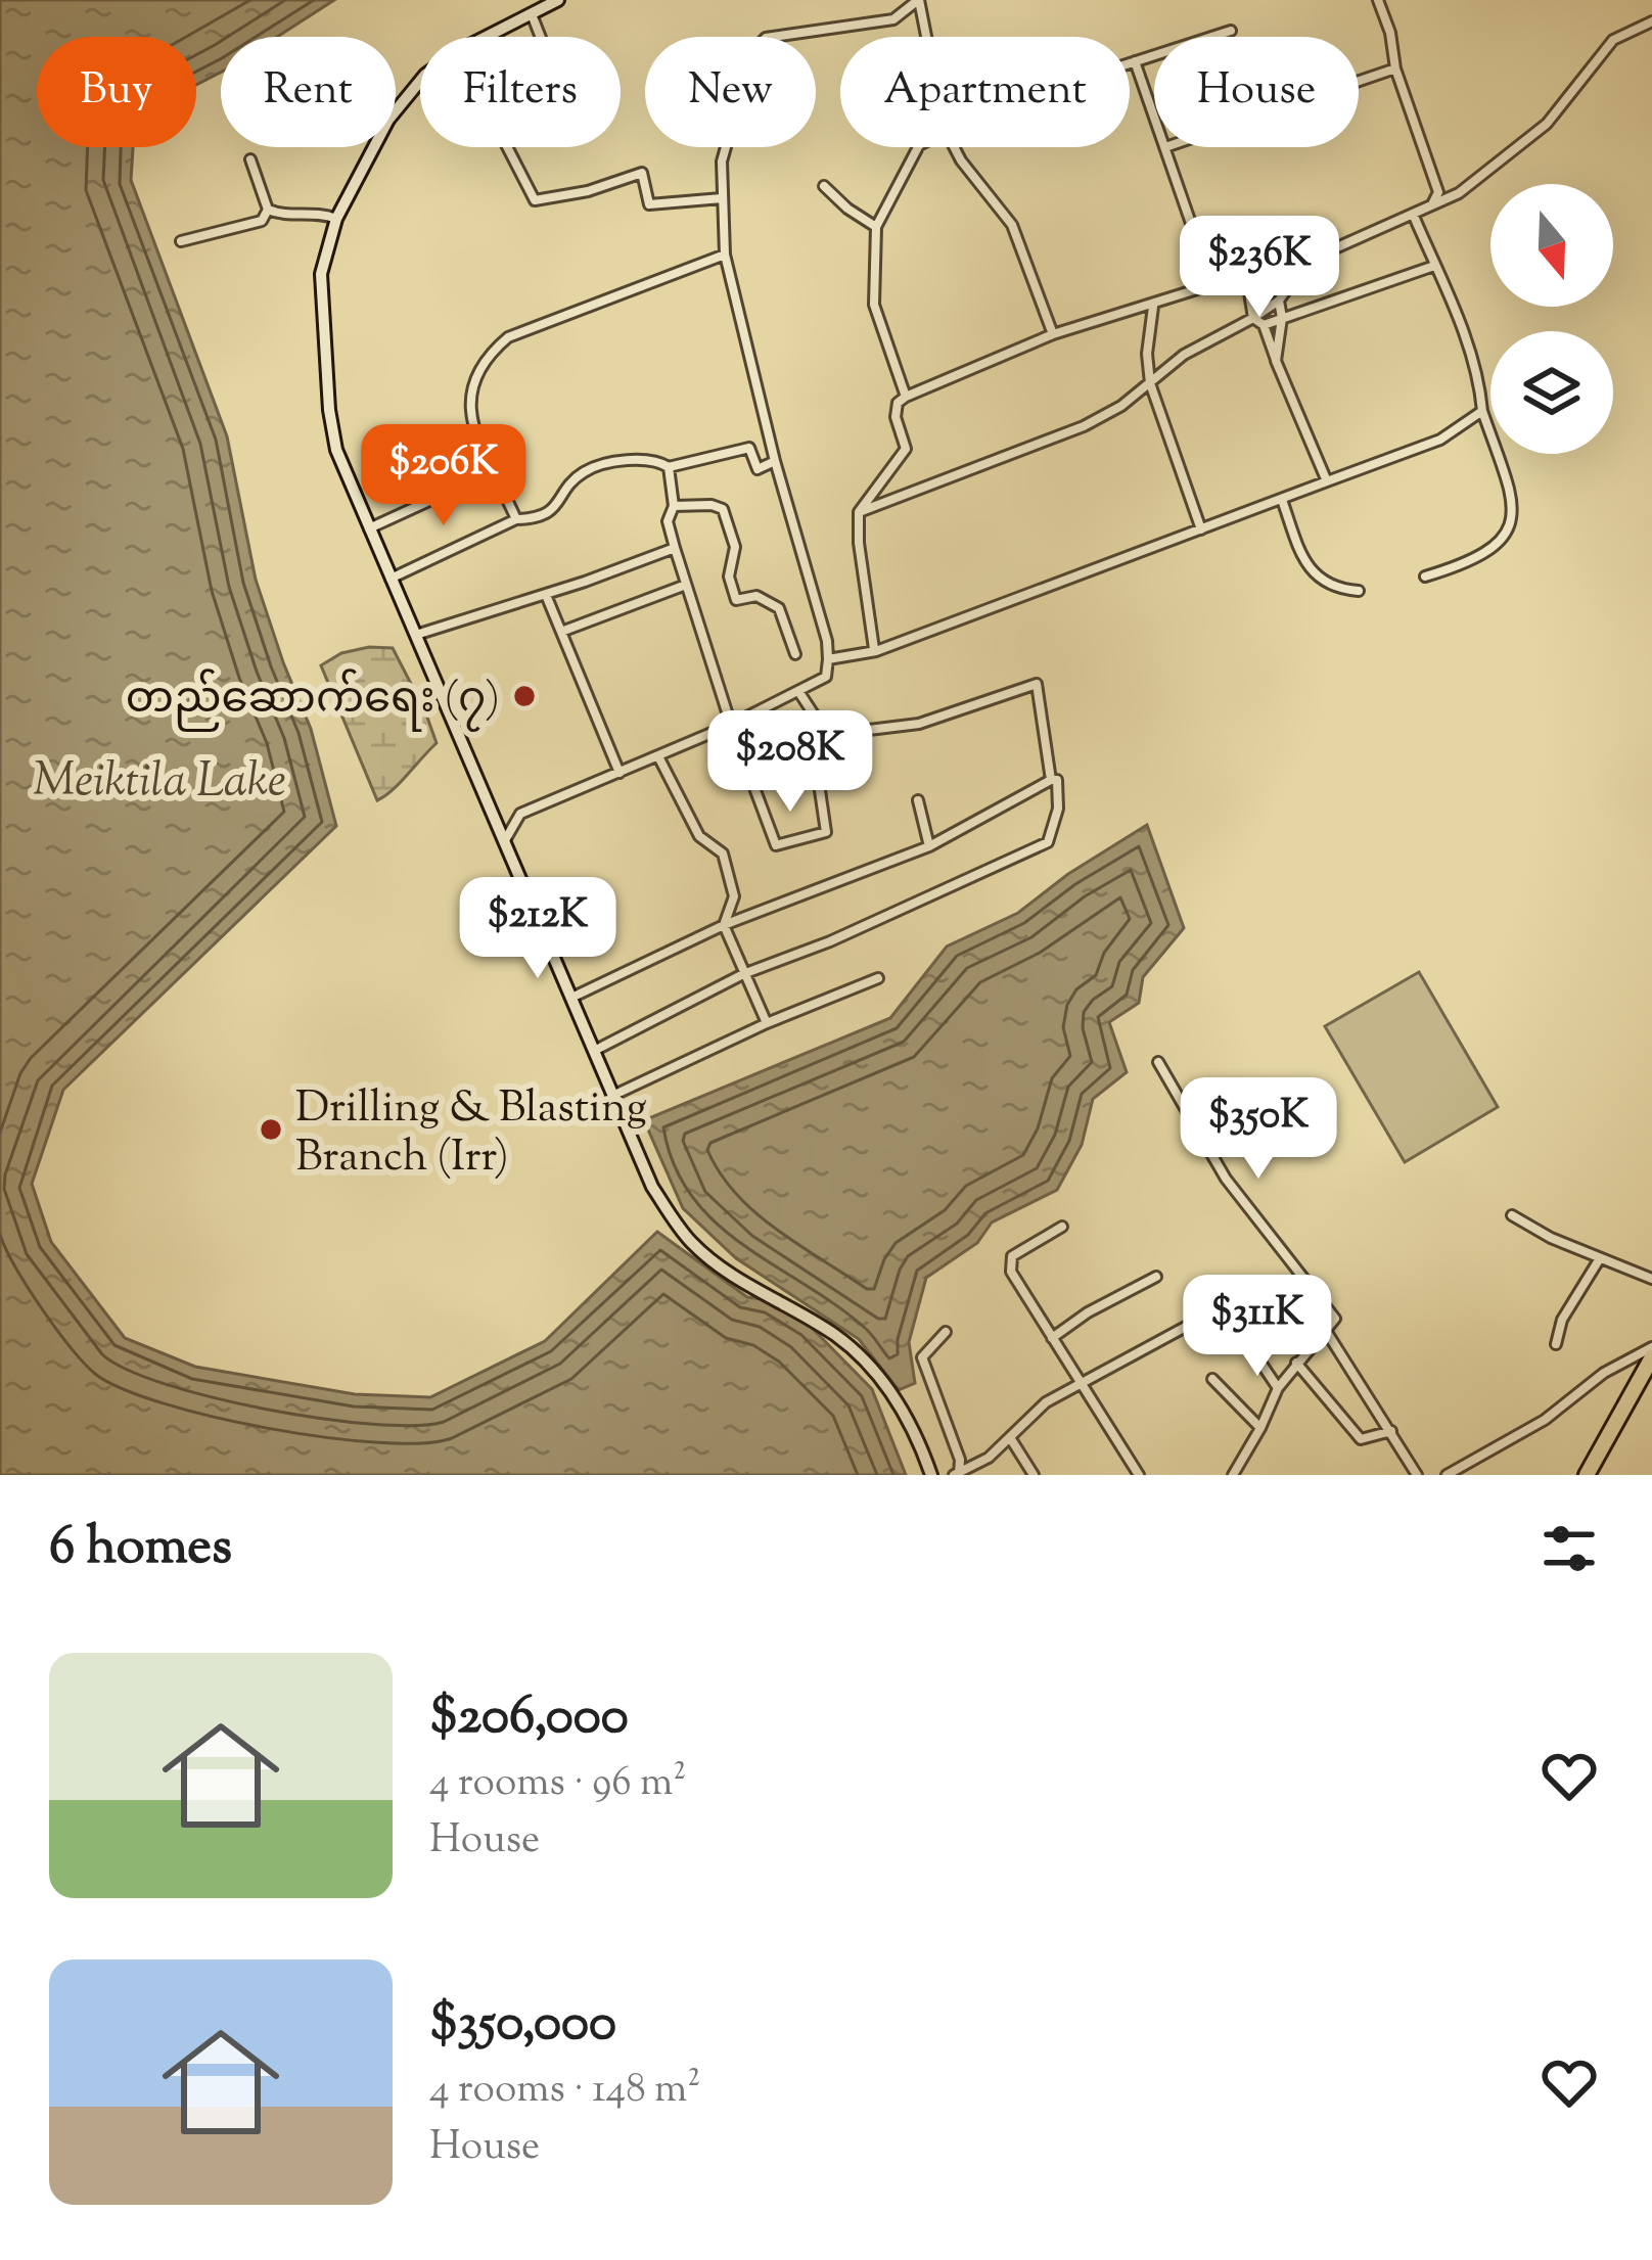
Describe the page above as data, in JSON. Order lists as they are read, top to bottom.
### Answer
{
  "water": ["Meiktila Lake"],
  "places": ["တည်ဆောက်ရေး (၇)", "Drilling & Blasting Branch (Irr)"],
  "north": "bottom",
  "page": {
    "chip": [
      "Buy",
      "Rent",
      "Filters",
      "New",
      "Apartment",
      "House"
    ],
    "price": [
      "$236K",
      "$206K",
      "$208K",
      "$212K",
      "$350K",
      "$311K"
    ],
    "heading": "6 homes",
    "list": [
      {
        "name": "$206,000",
        "note": "4 rooms · 96 m² · House"
      },
      {
        "name": "$350,000",
        "note": "4 rooms · 148 m² · House"
      }
    ]
  }
}
